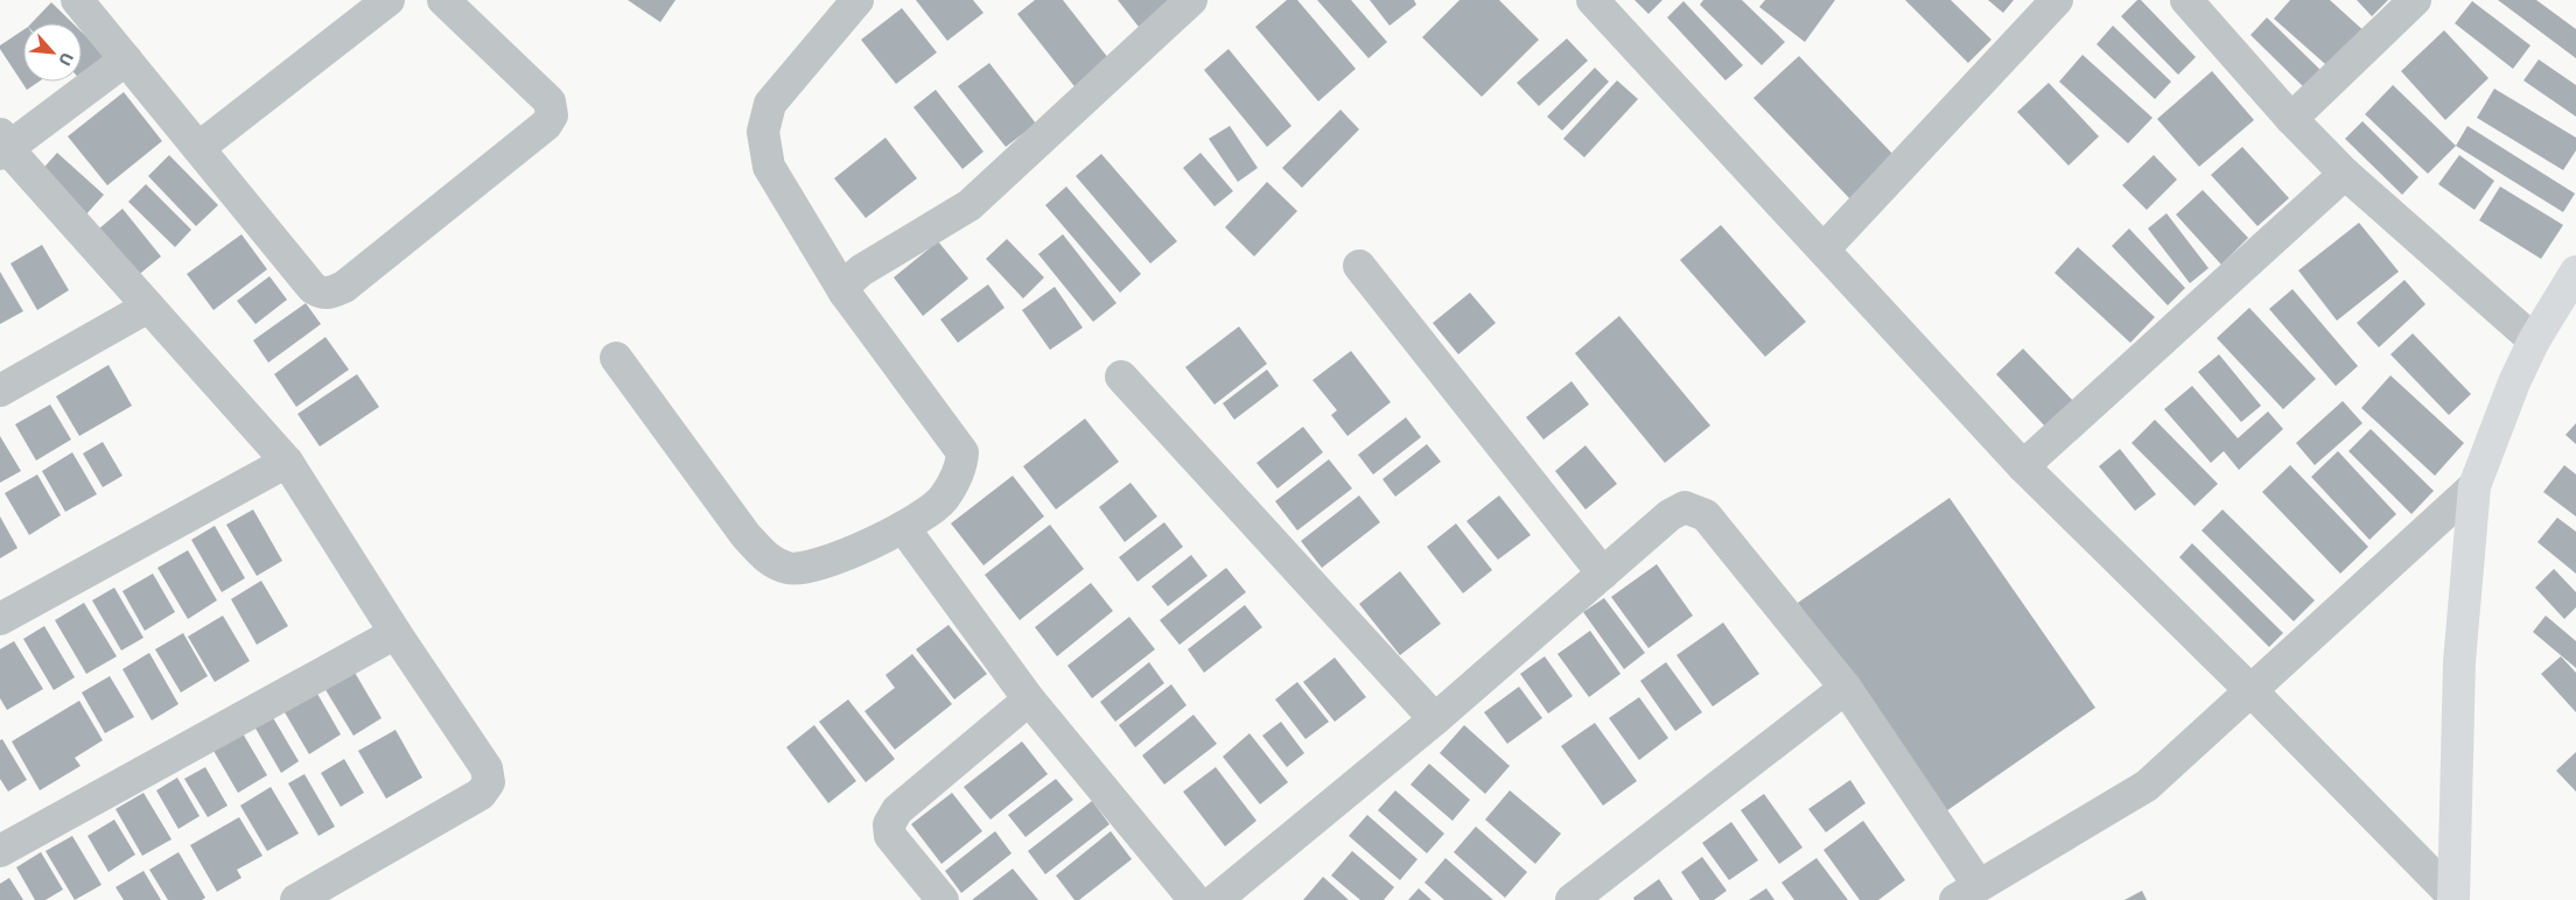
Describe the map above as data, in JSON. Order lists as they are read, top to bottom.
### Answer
{
  "north": "bottom right"
}
